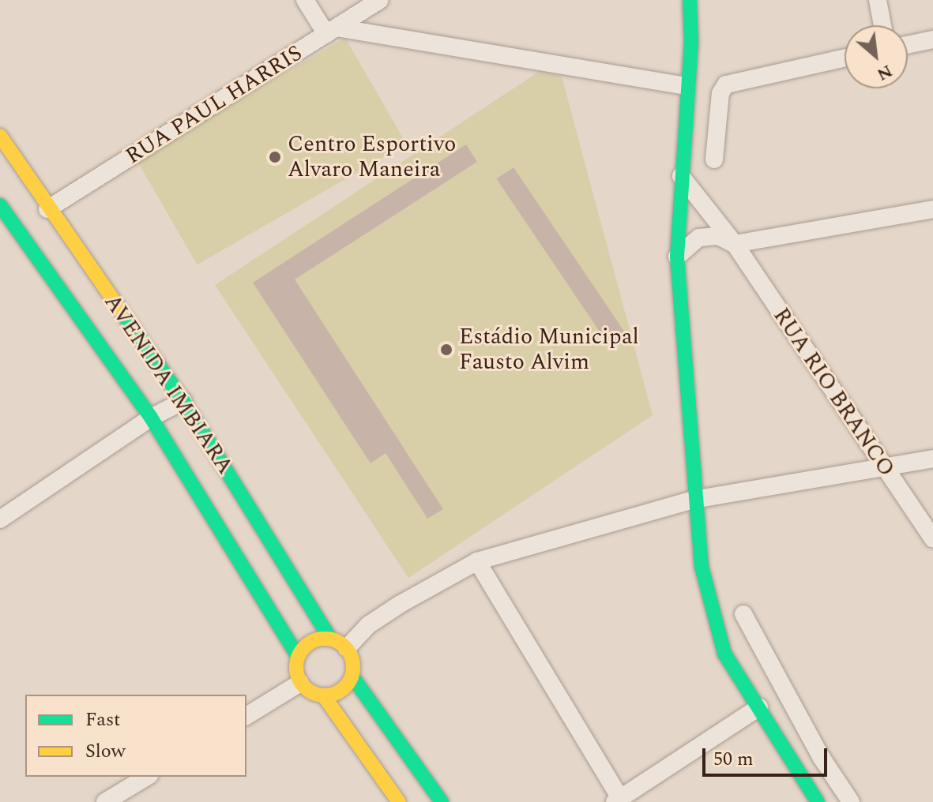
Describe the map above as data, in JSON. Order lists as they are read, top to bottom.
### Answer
{
  "streets": {
    "main road": ["AVENIDA IMBIARA"],
    "street": ["RUA PAUL HARRIS", "RUA RIO BRANCO"]
  },
  "crossings": [
    ["RUA PAUL HARRIS", "AVENIDA IMBIARA"]
  ],
  "places": ["Centro Esportivo Alvaro Maneira", "Estádio Municipal Fausto Alvim"],
  "legend": ["Fast", "Slow"],
  "scale_bar": "50 m",
  "north": "bottom right"
}
